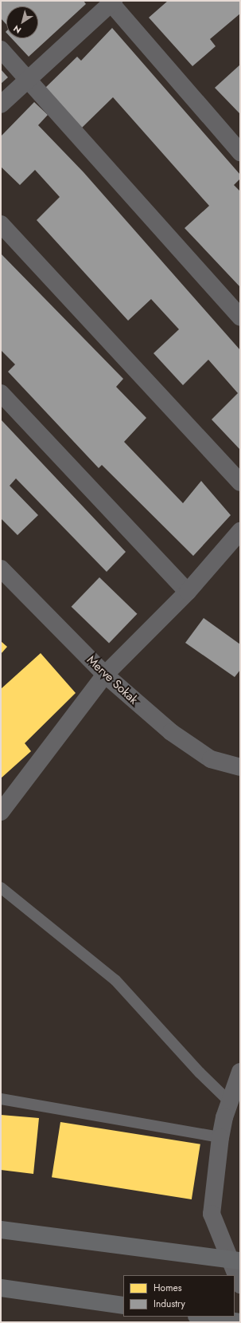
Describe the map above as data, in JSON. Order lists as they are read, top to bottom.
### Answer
{
  "streets": {
    "street": ["Merve Sokak"]
  },
  "legend": ["Homes", "Industry"],
  "north": "bottom left"
}
